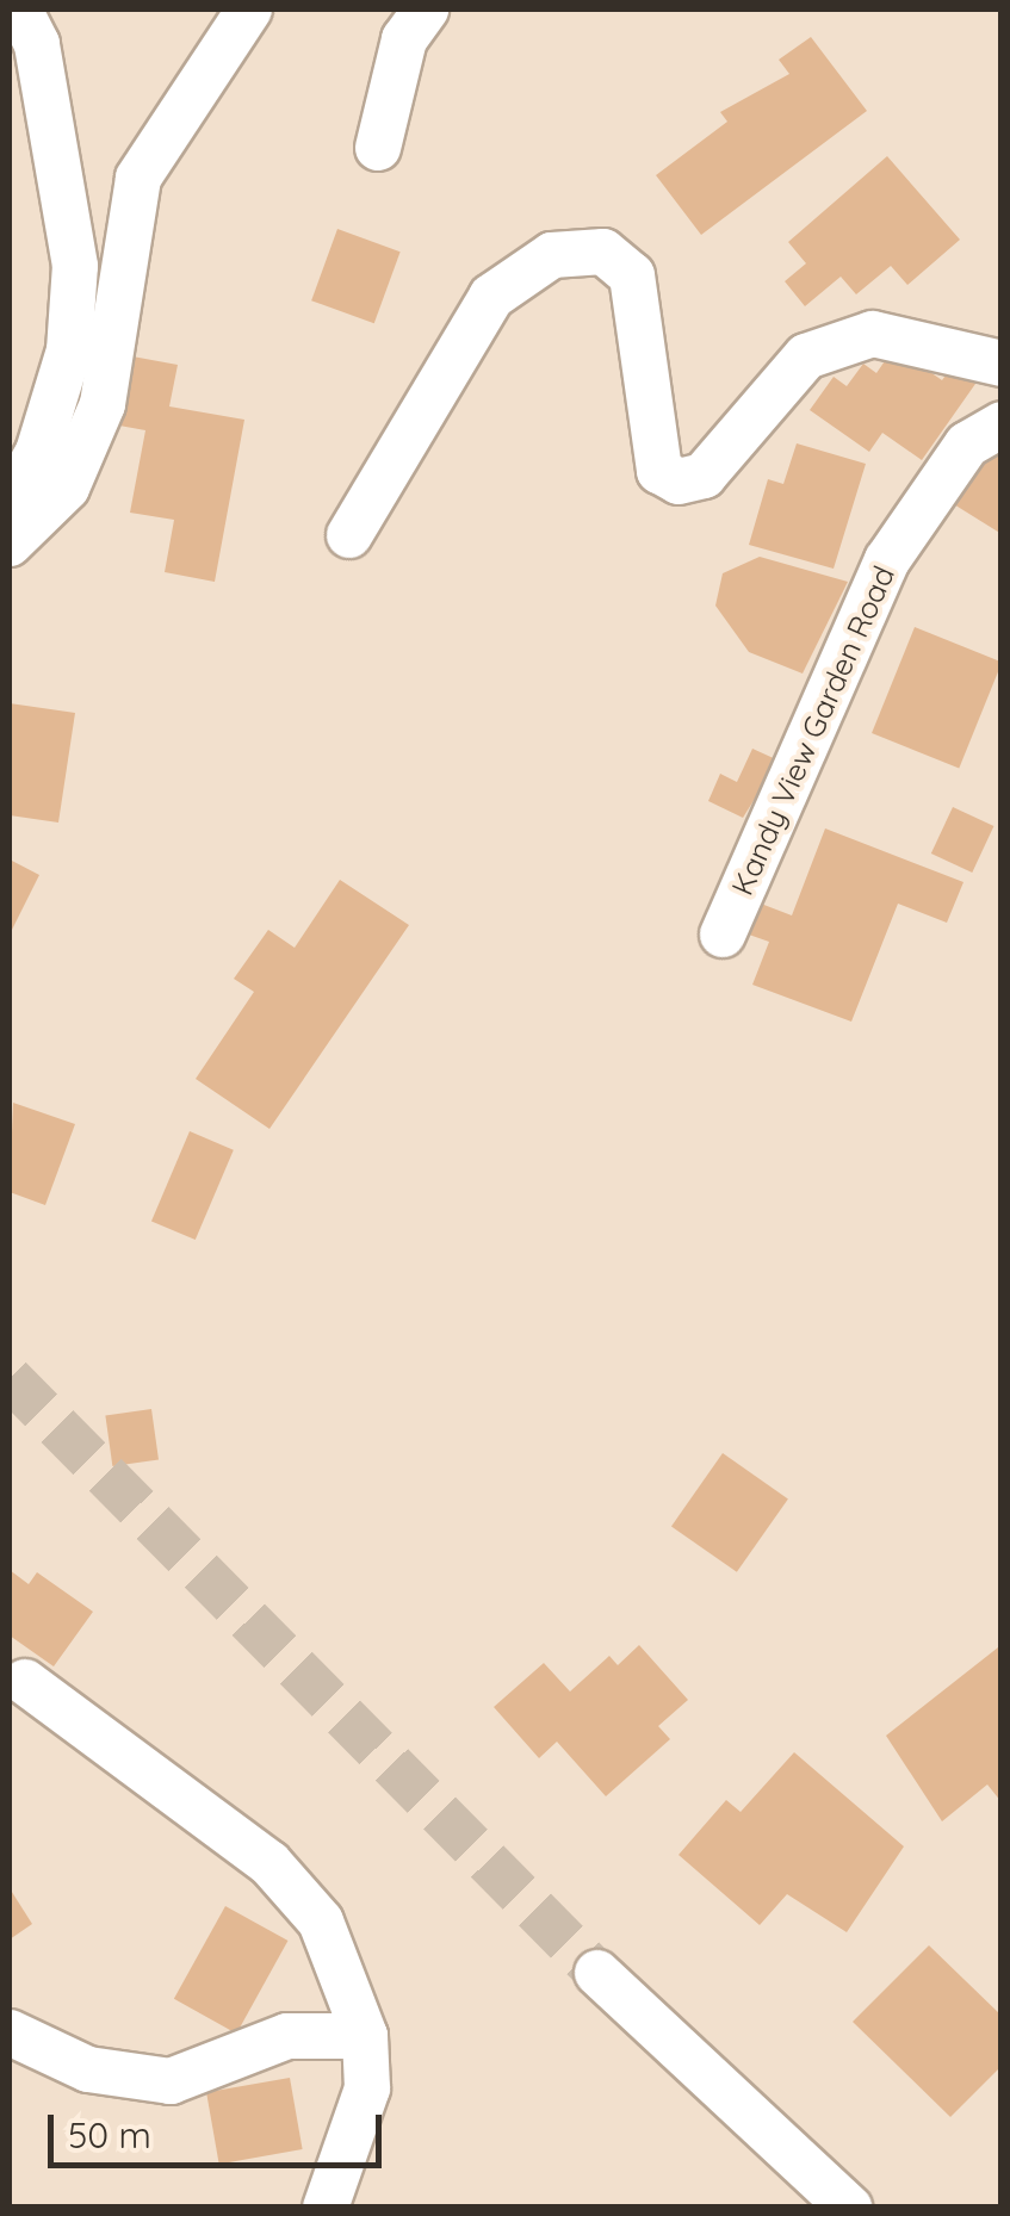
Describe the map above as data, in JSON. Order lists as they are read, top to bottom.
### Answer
{
  "streets": {
    "street": ["Kandy View Garden Road"]
  },
  "scale_bar": "50 m"
}
